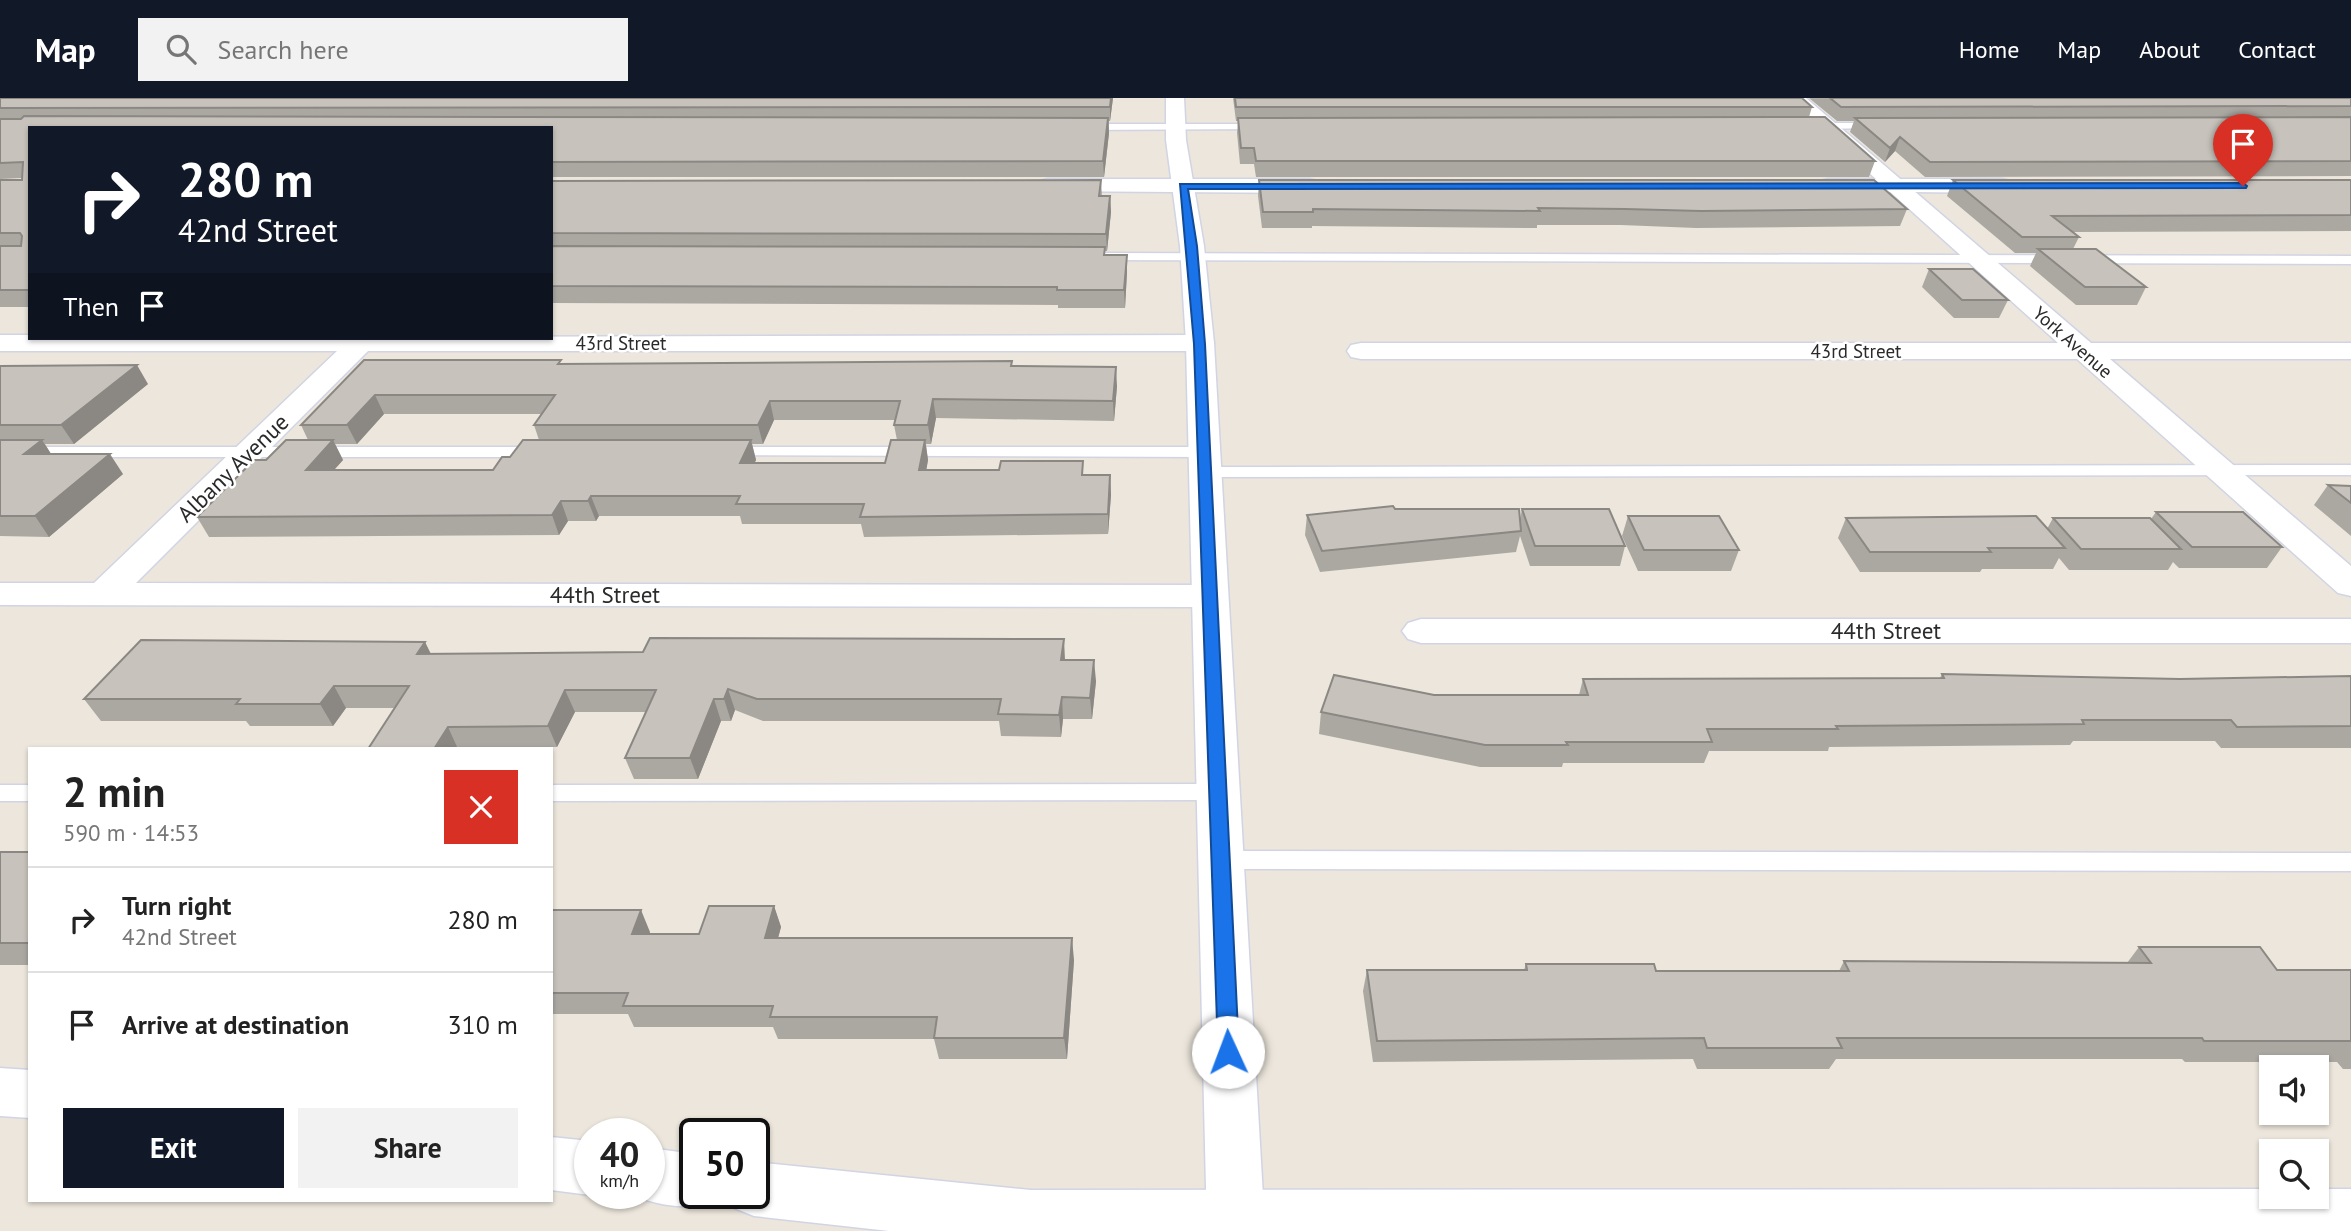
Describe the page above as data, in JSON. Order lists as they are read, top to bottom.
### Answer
{
  "streets": {
    "street": [
      "York Avenue",
      "43rd Street",
      "Albany Avenue",
      "44th Street"
    ]
  },
  "crossings": [
    ["York Avenue", "43rd Street"],
    ["43rd Street", "Albany Avenue"],
    ["Albany Avenue", "44th Street"]
  ],
  "page": {
    "header": "Map",
    "search": "Search here",
    "nav": [
      "Home",
      "Map",
      "About",
      "Contact"
    ],
    "turn": ["280 m", "42nd Street"],
    "then": "Then",
    "heading": ["2 min", "590 m · 14:53"],
    "list": [
      {
        "name": "Turn right",
        "note": "42nd Street",
        "value": "280 m"
      },
      {
        "name": "Arrive at destination",
        "value": "310 m"
      }
    ],
    "buttons": ["Exit", "Share"],
    "speed": "40 km/h",
    "limit": "50"
  }
}
